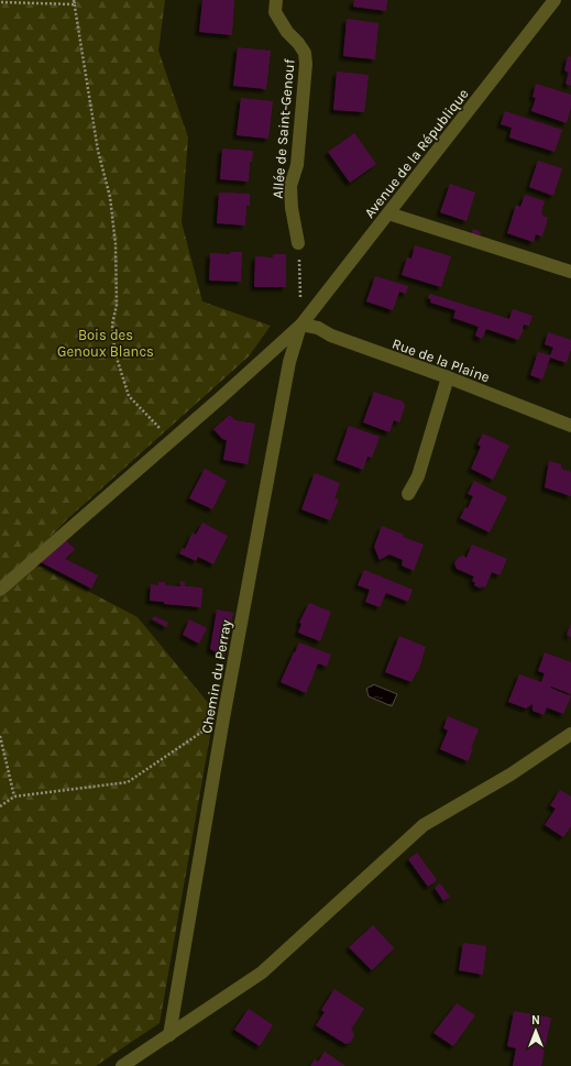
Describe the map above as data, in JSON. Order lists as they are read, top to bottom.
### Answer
{
  "streets": {
    "street": [
      "Allée de Saint-Genouf",
      "Avenue de la République",
      "Rue de la Plaine",
      "Chemin du Perray"
    ]
  },
  "crossings": [
    ["Avenue de la République", "Rue de la Plaine"],
    ["Avenue de la République", "Chemin du Perray"],
    ["Rue de la Plaine", "Chemin du Perray"]
  ],
  "parks": ["Bois des Genoux Blancs"],
  "north": "top"
}
